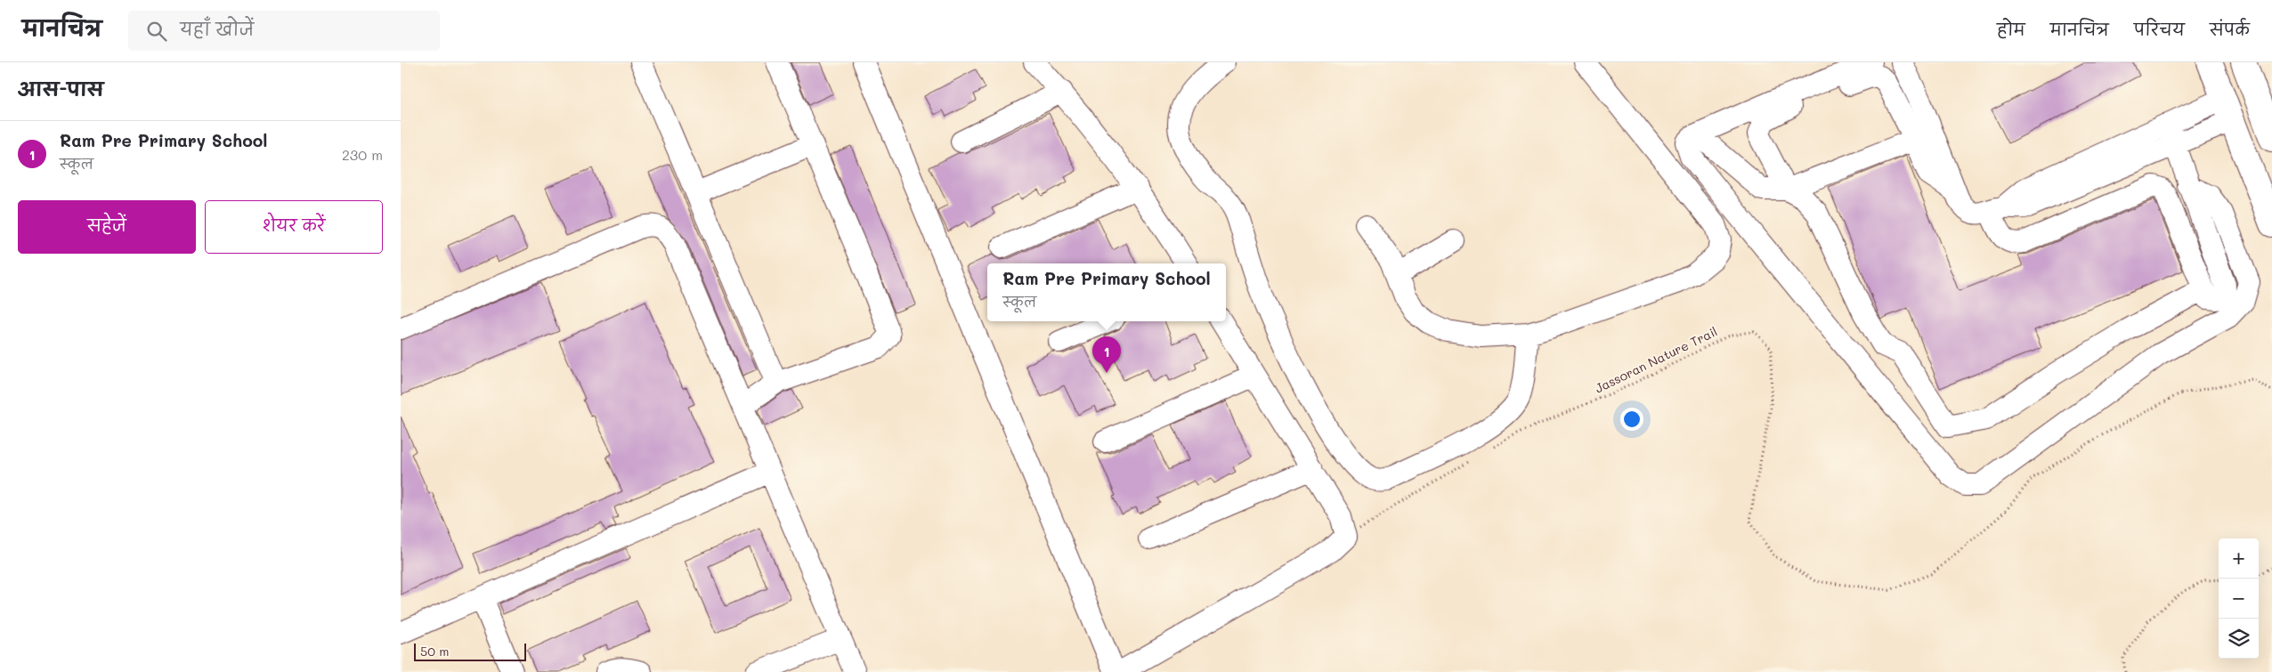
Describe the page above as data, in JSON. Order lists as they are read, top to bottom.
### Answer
{
  "streets": {
    "path": ["Jassoran Nature Trail"]
  },
  "scale_bar": "50 m",
  "page": {
    "header": "मानचित्र",
    "search": "यहाँ खोजें",
    "nav": [
      "होम",
      "मानचित्र",
      "परिचय",
      "संपर्क"
    ],
    "heading": "आस-पास",
    "list": [
      {
        "mark": "1",
        "name": "Ram Pre Primary School",
        "note": "स्कूल",
        "value": "230 m"
      }
    ],
    "buttons": ["सहेजें", "शेयर करें"],
    "popup": ["Ram Pre Primary School", "स्कूल"],
    "pins": "1",
    "map_buttons": ["+", "−"],
    "scale": "50 m"
  }
}
